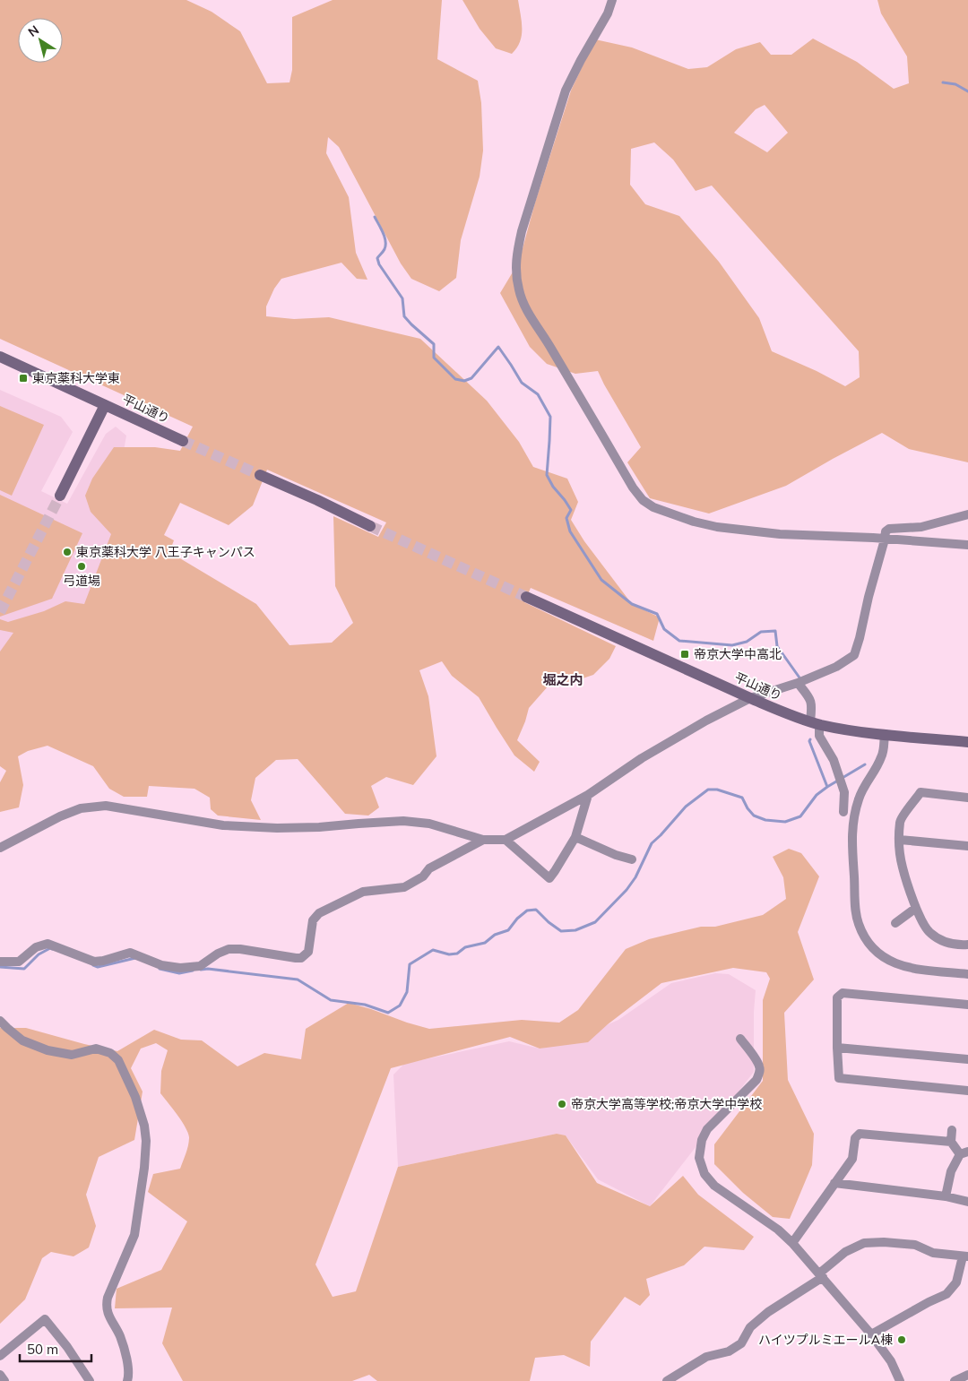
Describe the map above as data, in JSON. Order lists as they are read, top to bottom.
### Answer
{
  "streets": {
    "main road": ["平山通り"]
  },
  "districts": ["堀之内"],
  "places": {
    "transit": ["東京薬科大学東", "帝京大学中高北"],
    "other": [
      "東京薬科大学 八王子キャンパス",
      "弓道場",
      "帝京大学高等学校;帝京大学中学校",
      "ハイツプルミエールA棟"
    ]
  },
  "scale_bar": "50 m",
  "north": "top left"
}
